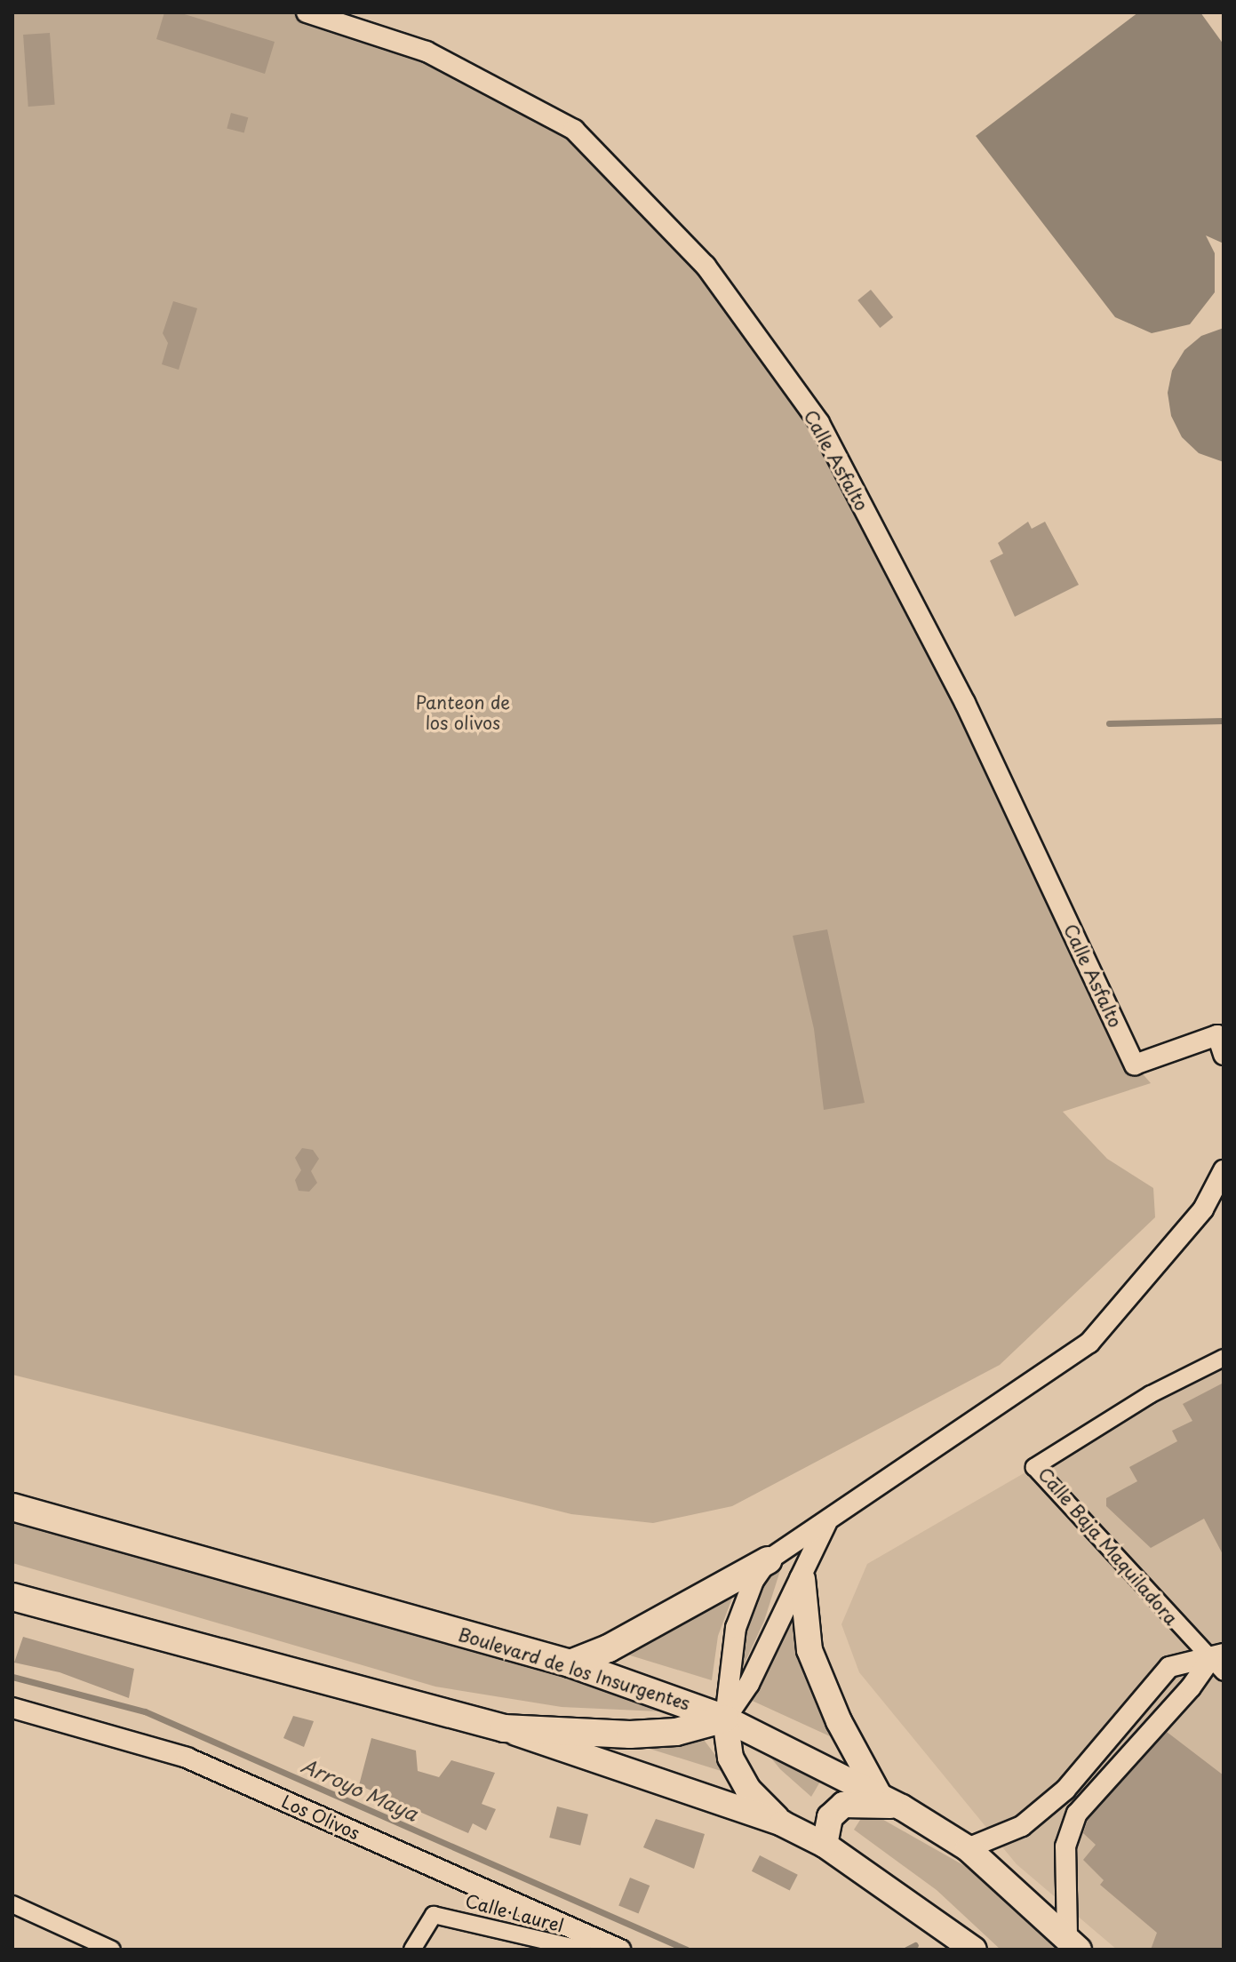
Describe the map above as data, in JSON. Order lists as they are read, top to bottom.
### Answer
{
  "streets": {
    "highway": ["Boulevard de los Insurgentes"],
    "street": [
      "Calle Asfalto",
      "Calle Baja Maquiladora",
      "Los Olivos",
      "Calle Laurel"
    ]
  },
  "water": ["Arroyo Maya"],
  "parks": ["Panteon de los olivos"]
}
